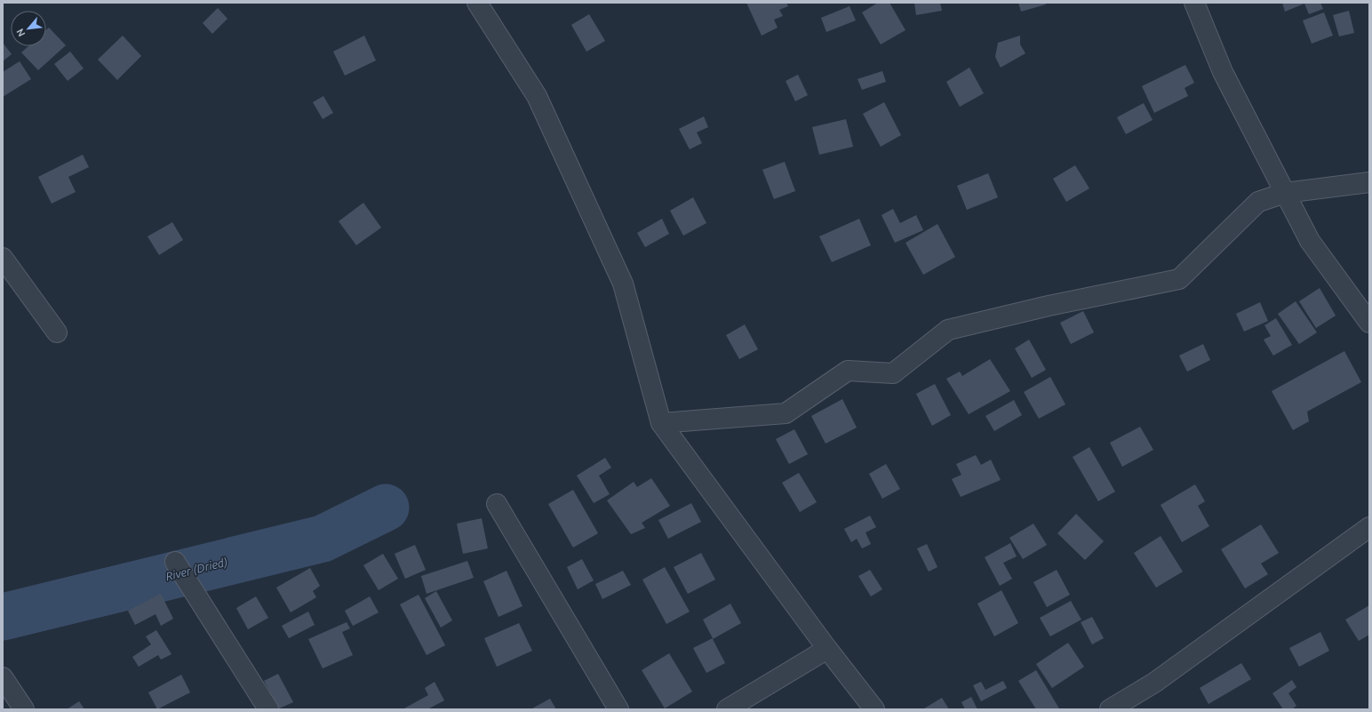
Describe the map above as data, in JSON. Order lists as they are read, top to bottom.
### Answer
{
  "water": ["River (Dried)"],
  "north": "bottom left"
}
